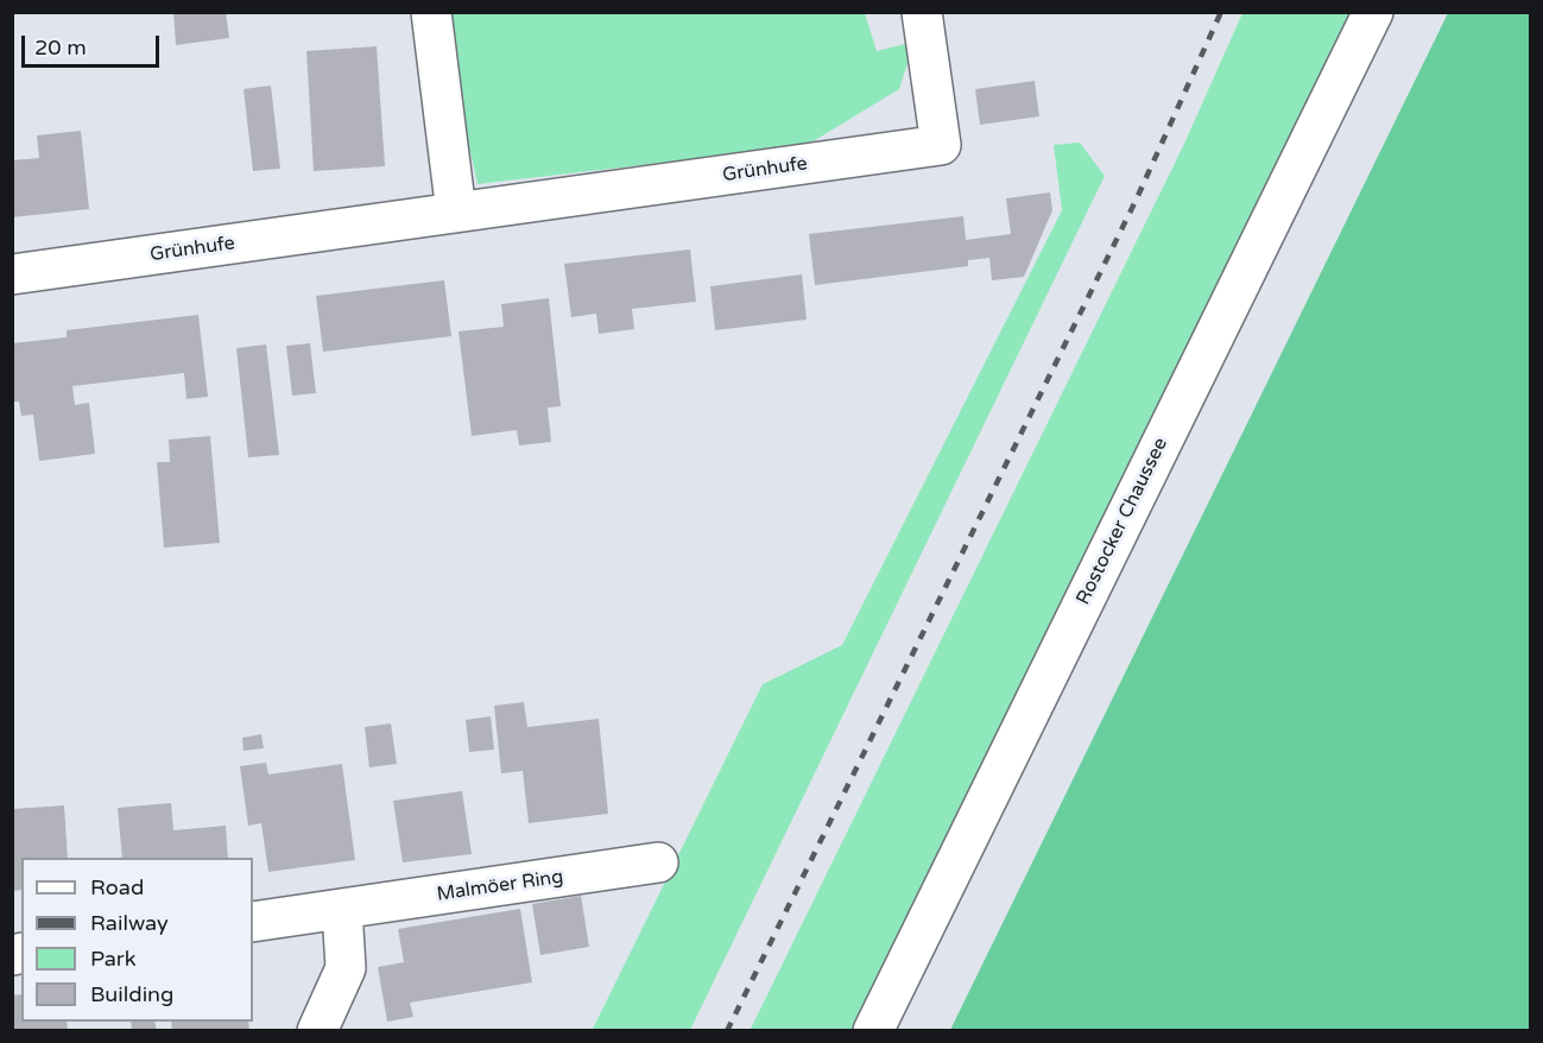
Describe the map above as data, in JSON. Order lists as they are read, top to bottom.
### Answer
{
  "streets": {
    "street": ["Grünhufe", "Rostocker Chaussee", "Malmöer Ring"]
  },
  "legend": [
    "Road",
    "Railway",
    "Park",
    "Building"
  ],
  "scale_bar": "20 m"
}
